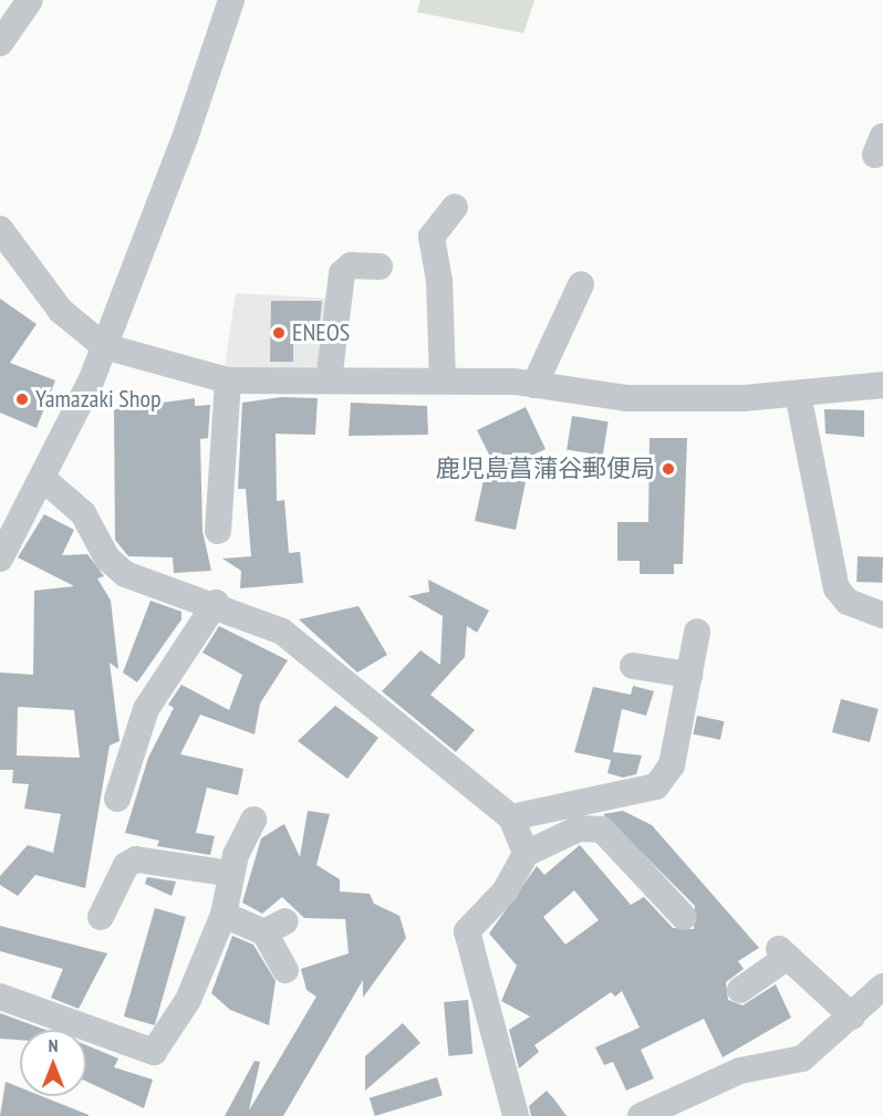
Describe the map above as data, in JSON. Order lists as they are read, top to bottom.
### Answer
{
  "places": ["ENEOS", "Yamazaki Shop", "鹿児島菖蒲谷郵便局"],
  "north": "top"
}
